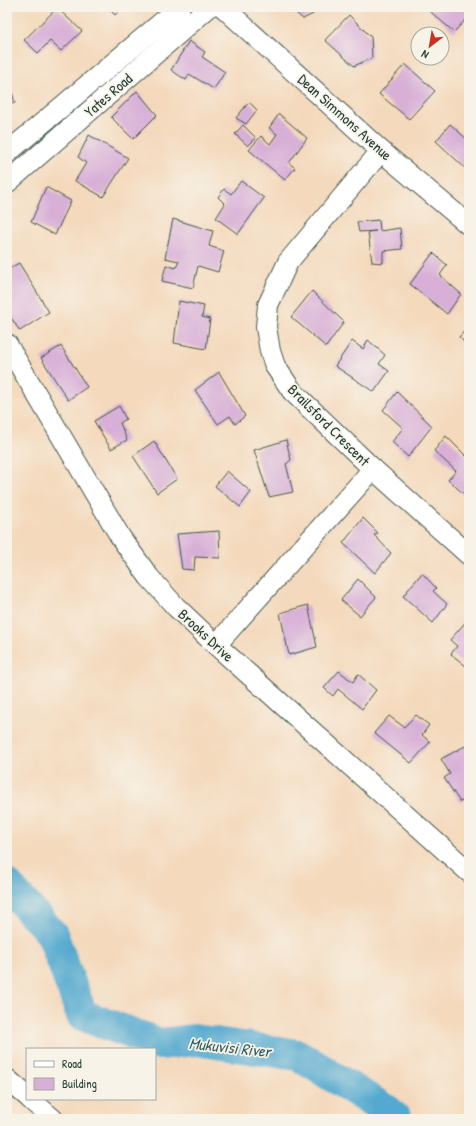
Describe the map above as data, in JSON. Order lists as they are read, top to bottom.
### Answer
{
  "streets": {
    "street": [
      "Yates Road",
      "Dean Simmons Avenue",
      "Brailsford Crescent",
      "Brooks Drive"
    ]
  },
  "crossings": [
    ["Dean Simmons Avenue", "Brailsford Crescent"]
  ],
  "water": ["Mukuvisi River"],
  "legend": ["Road", "Building"],
  "north": "bottom left"
}
